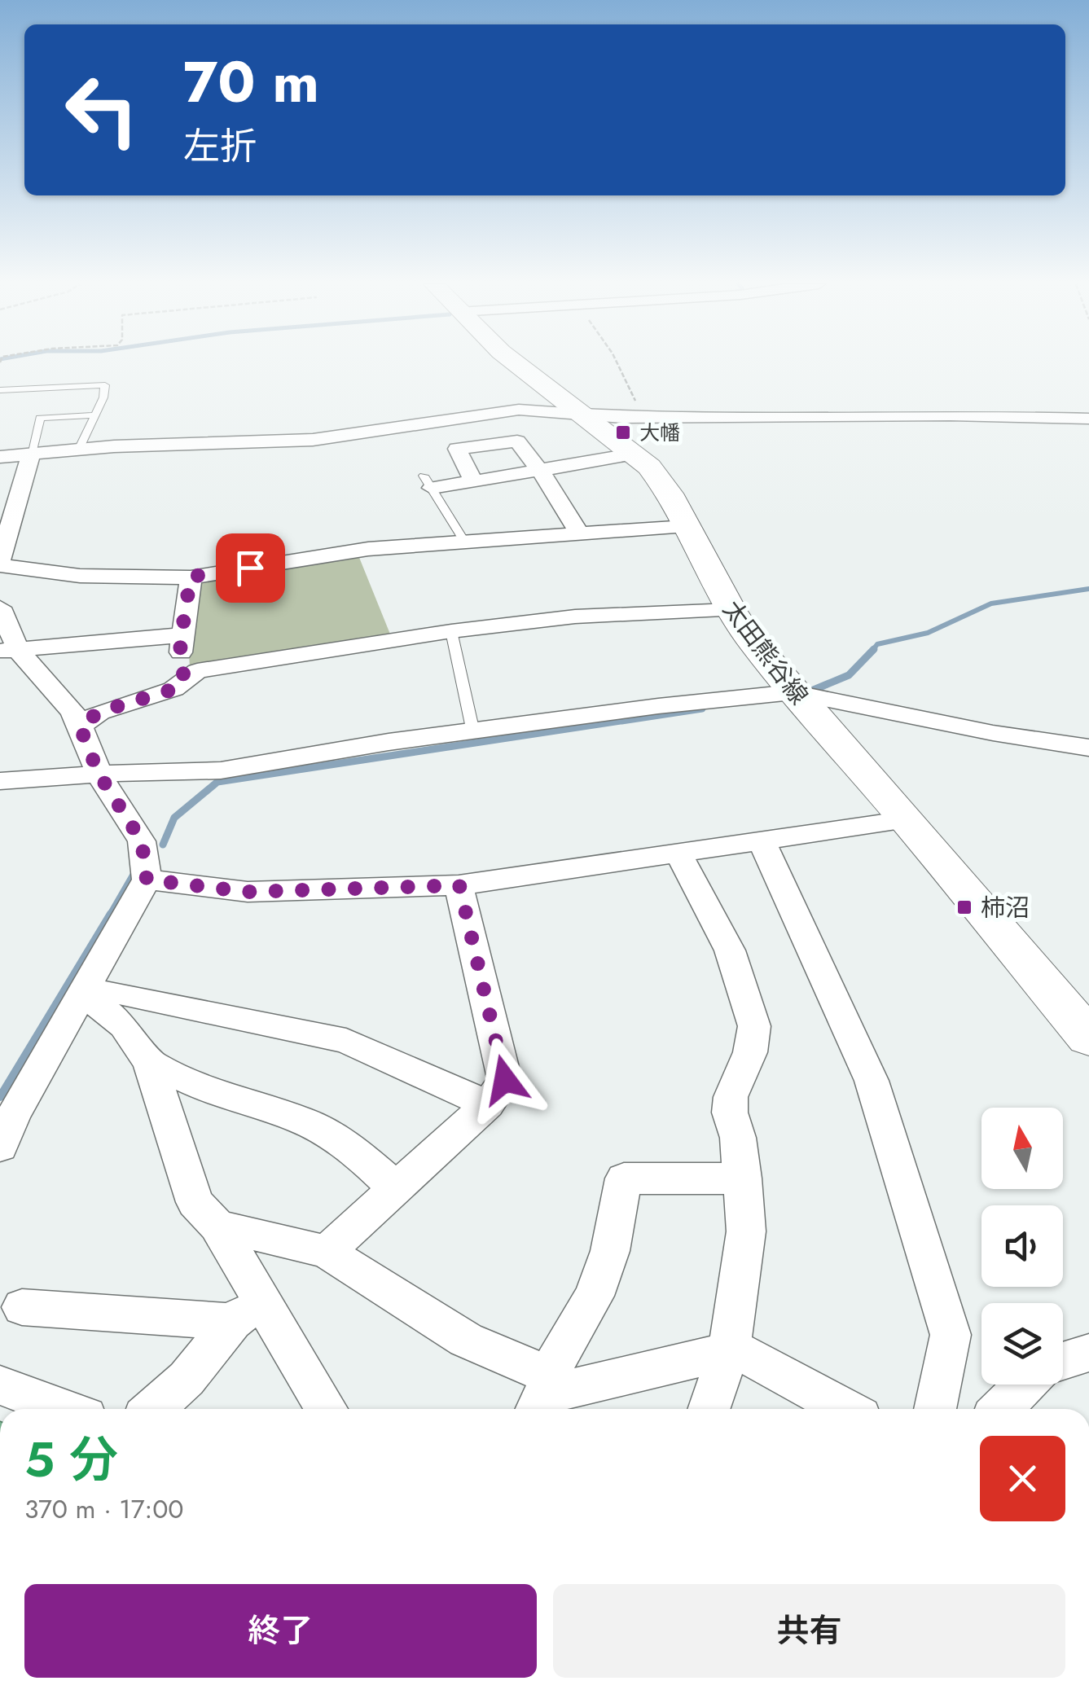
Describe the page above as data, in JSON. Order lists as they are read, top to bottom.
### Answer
{
  "streets": {
    "main road": ["太田熊谷線"]
  },
  "places": {
    "transit": ["大幡", "柿沼"]
  },
  "north": "top",
  "page": {
    "turn": ["70 m", "左折"],
    "heading": ["5 分", "370 m · 17:00"],
    "buttons": ["終了", "共有"]
  }
}
